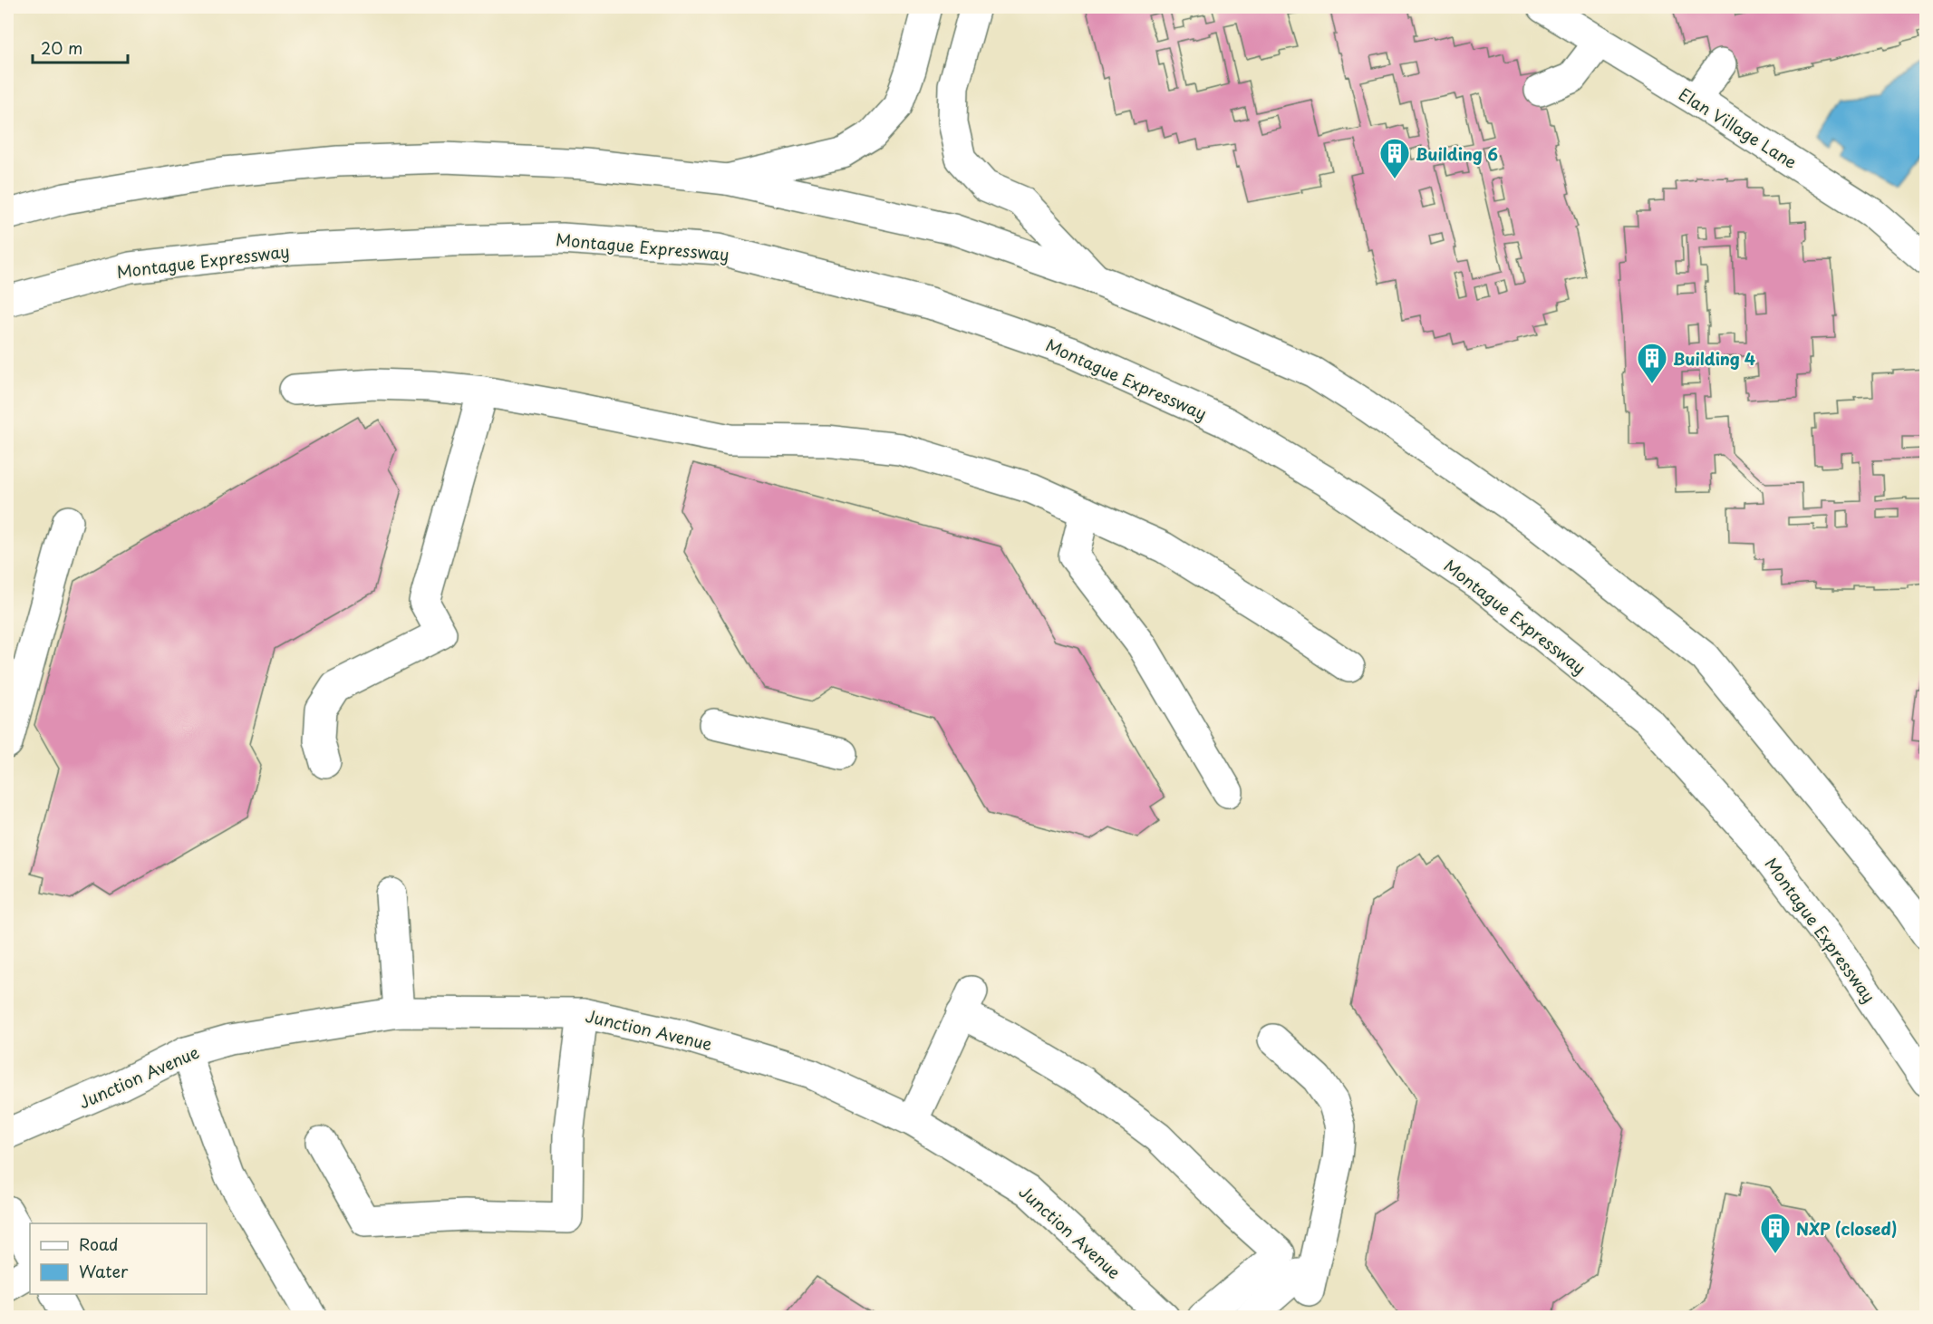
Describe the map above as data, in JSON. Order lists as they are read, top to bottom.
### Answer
{
  "streets": {
    "main road": ["Elan Village Lane", "Montague Expressway", "Junction Avenue"]
  },
  "places": {
    "building": ["Building 6", "Building 4", "NXP (closed)"]
  },
  "legend": ["Road", "Water"],
  "scale_bar": "20 m"
}
